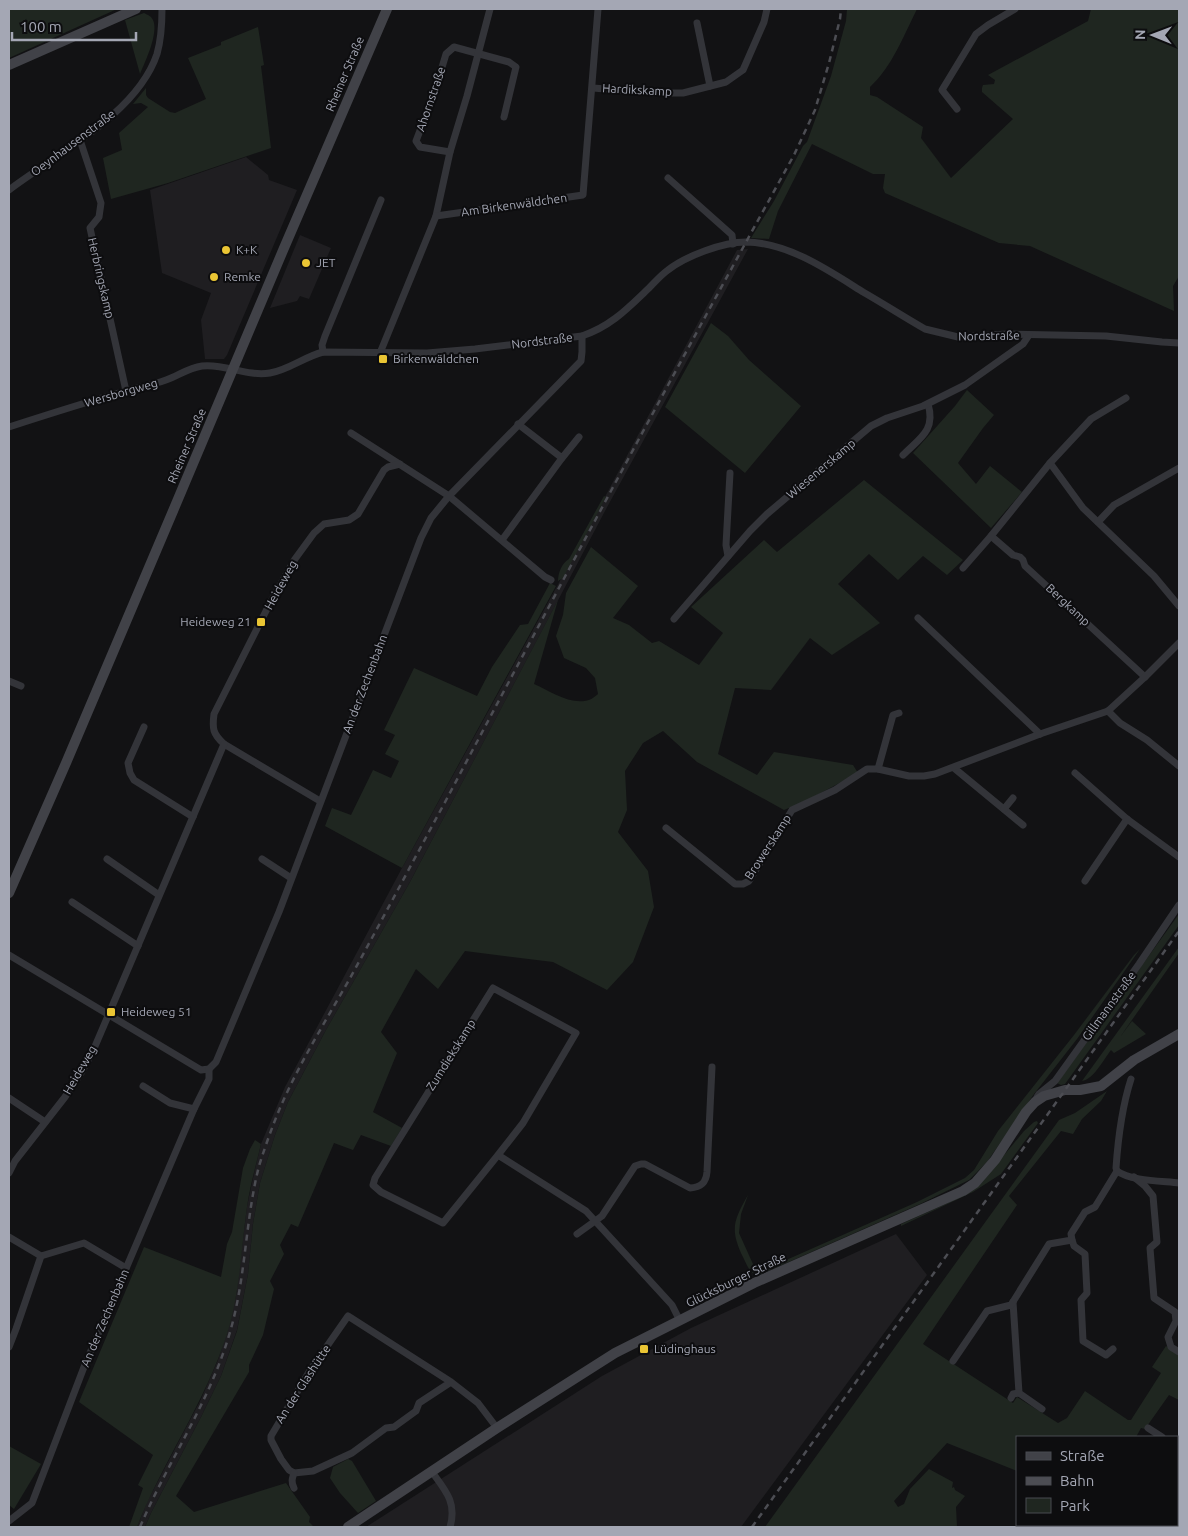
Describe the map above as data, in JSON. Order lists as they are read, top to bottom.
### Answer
{
  "streets": {
    "main road": ["Rheiner Straße", "Glücksburger Straße"],
    "street": [
      "Hardikskamp",
      "Ahornstraße",
      "Oeynhausenstraße",
      "Am Birkenwäldchen",
      "Herbringskamp",
      "Nordstraße",
      "Wersborgweg",
      "Wiesenerskamp",
      "Heideweg",
      "Bergkamp",
      "An der Zechenbahn",
      "Browerskamp",
      "Gillmannstraße",
      "Zumdiekskamp",
      "An der Glashütte"
    ]
  },
  "crossings": [
    ["Rheiner Straße", "Nordstraße"],
    ["Rheiner Straße", "Wersborgweg"],
    ["Hardikskamp", "Am Birkenwäldchen"],
    ["Oeynhausenstraße", "Herbringskamp"],
    ["Herbringskamp", "Wersborgweg"],
    ["Nordstraße", "Wersborgweg"],
    ["Nordstraße", "Wiesenerskamp"],
    ["Nordstraße", "An der Zechenbahn"],
    ["Gillmannstraße", "Glücksburger Straße"],
    ["Glücksburger Straße", "An der Glashütte"]
  ],
  "places": {
    "other": ["K+K", "JET", "Remke"],
    "transit": [
      "Birkenwäldchen",
      "Heideweg 21",
      "Heideweg 51",
      "Lüdinghaus"
    ]
  },
  "legend": ["Straße", "Bahn", "Park"],
  "scale_bar": "100 m",
  "north": "left"
}
